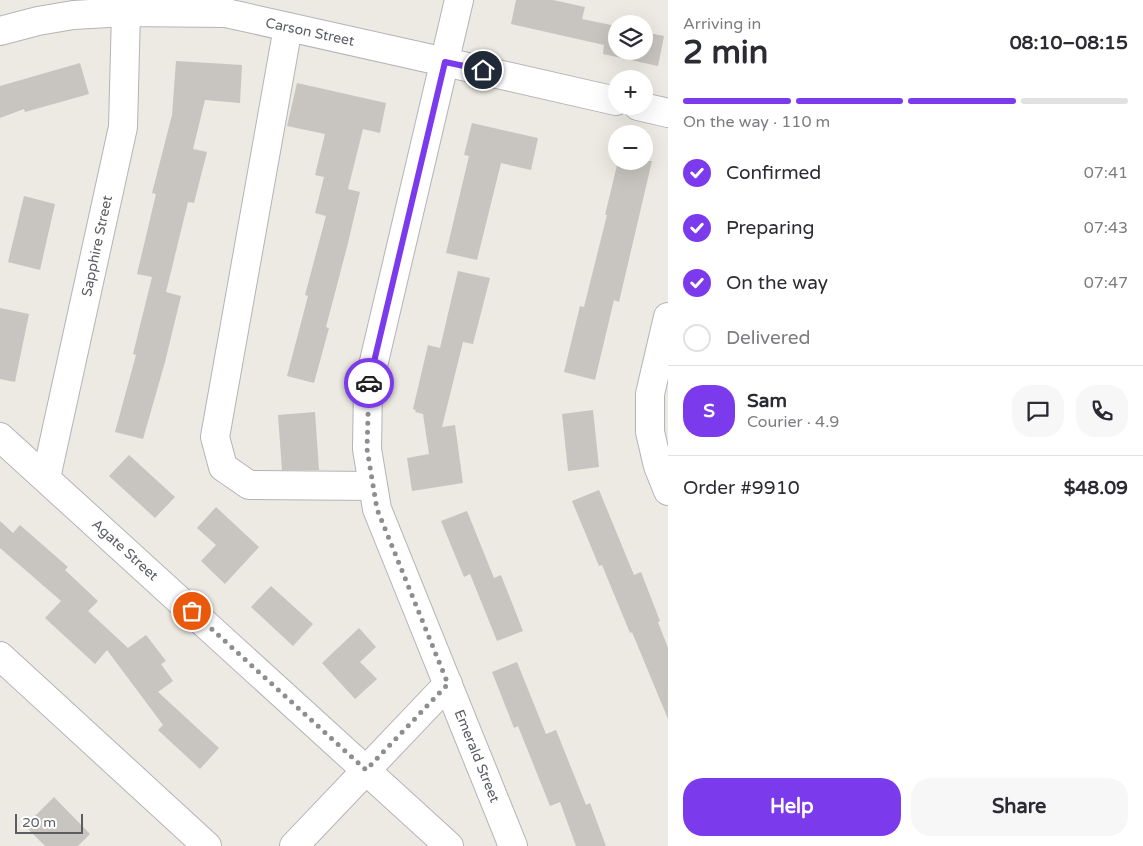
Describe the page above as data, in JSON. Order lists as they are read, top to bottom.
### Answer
{
  "streets": {
    "street": [
      "Carson Street",
      "Sapphire Street",
      "Agate Street",
      "Emerald Street"
    ]
  },
  "crossings": [
    ["Carson Street", "Sapphire Street"],
    ["Carson Street", "Emerald Street"],
    ["Sapphire Street", "Agate Street"]
  ],
  "scale_bar": "20 m",
  "page": {
    "heading": ["2 min", "Arriving in", "08:10–08:15"],
    "panel": [
      "Sam",
      "Courier · 4.9",
      "Order #9910",
      "$48.09"
    ],
    "map_buttons": ["+", "−"],
    "bar": "On the way · 110 m",
    "list": [
      ["Confirmed", "07:41"],
      ["Preparing", "07:43"],
      ["On the way", "07:47"],
      "Delivered"
    ],
    "round": "S",
    "buttons": ["Help", "Share"],
    "scale": "20 m"
  }
}
